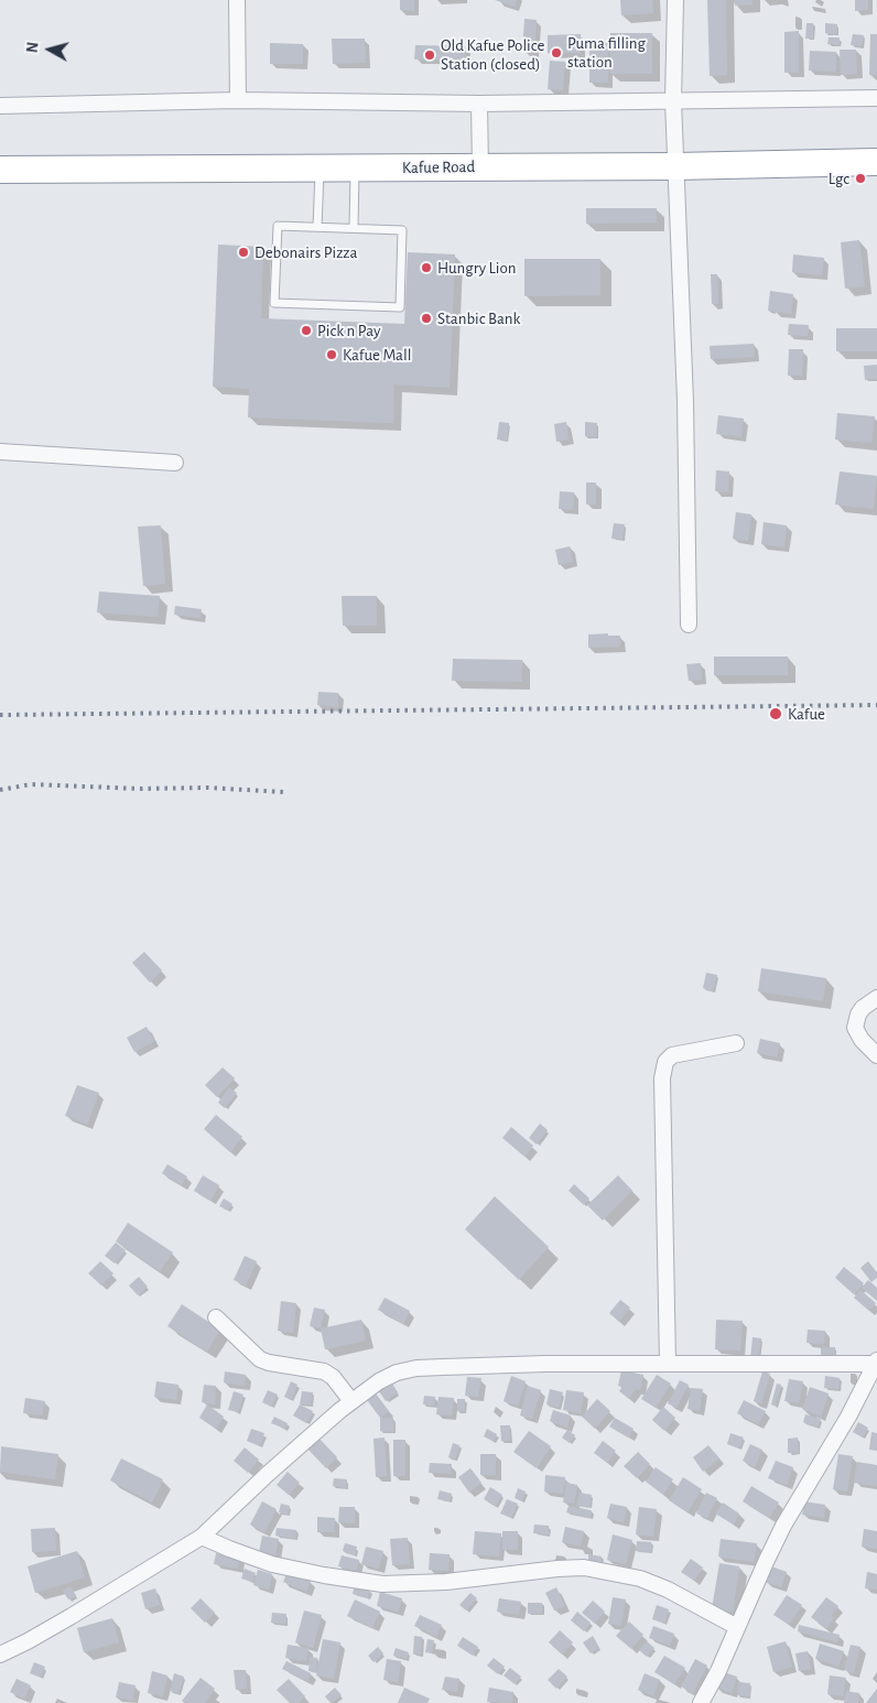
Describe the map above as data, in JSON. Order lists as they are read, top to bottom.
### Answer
{
  "streets": {
    "highway": ["Kafue Road"]
  },
  "places": [
    "Puma filling station",
    "Old Kafue Police Station (closed)",
    "Lgc",
    "Debonairs Pizza",
    "Hungry Lion",
    "Stanbic Bank",
    "Pick n Pay",
    "Kafue Mall",
    "Kafue"
  ],
  "north": "left"
}
